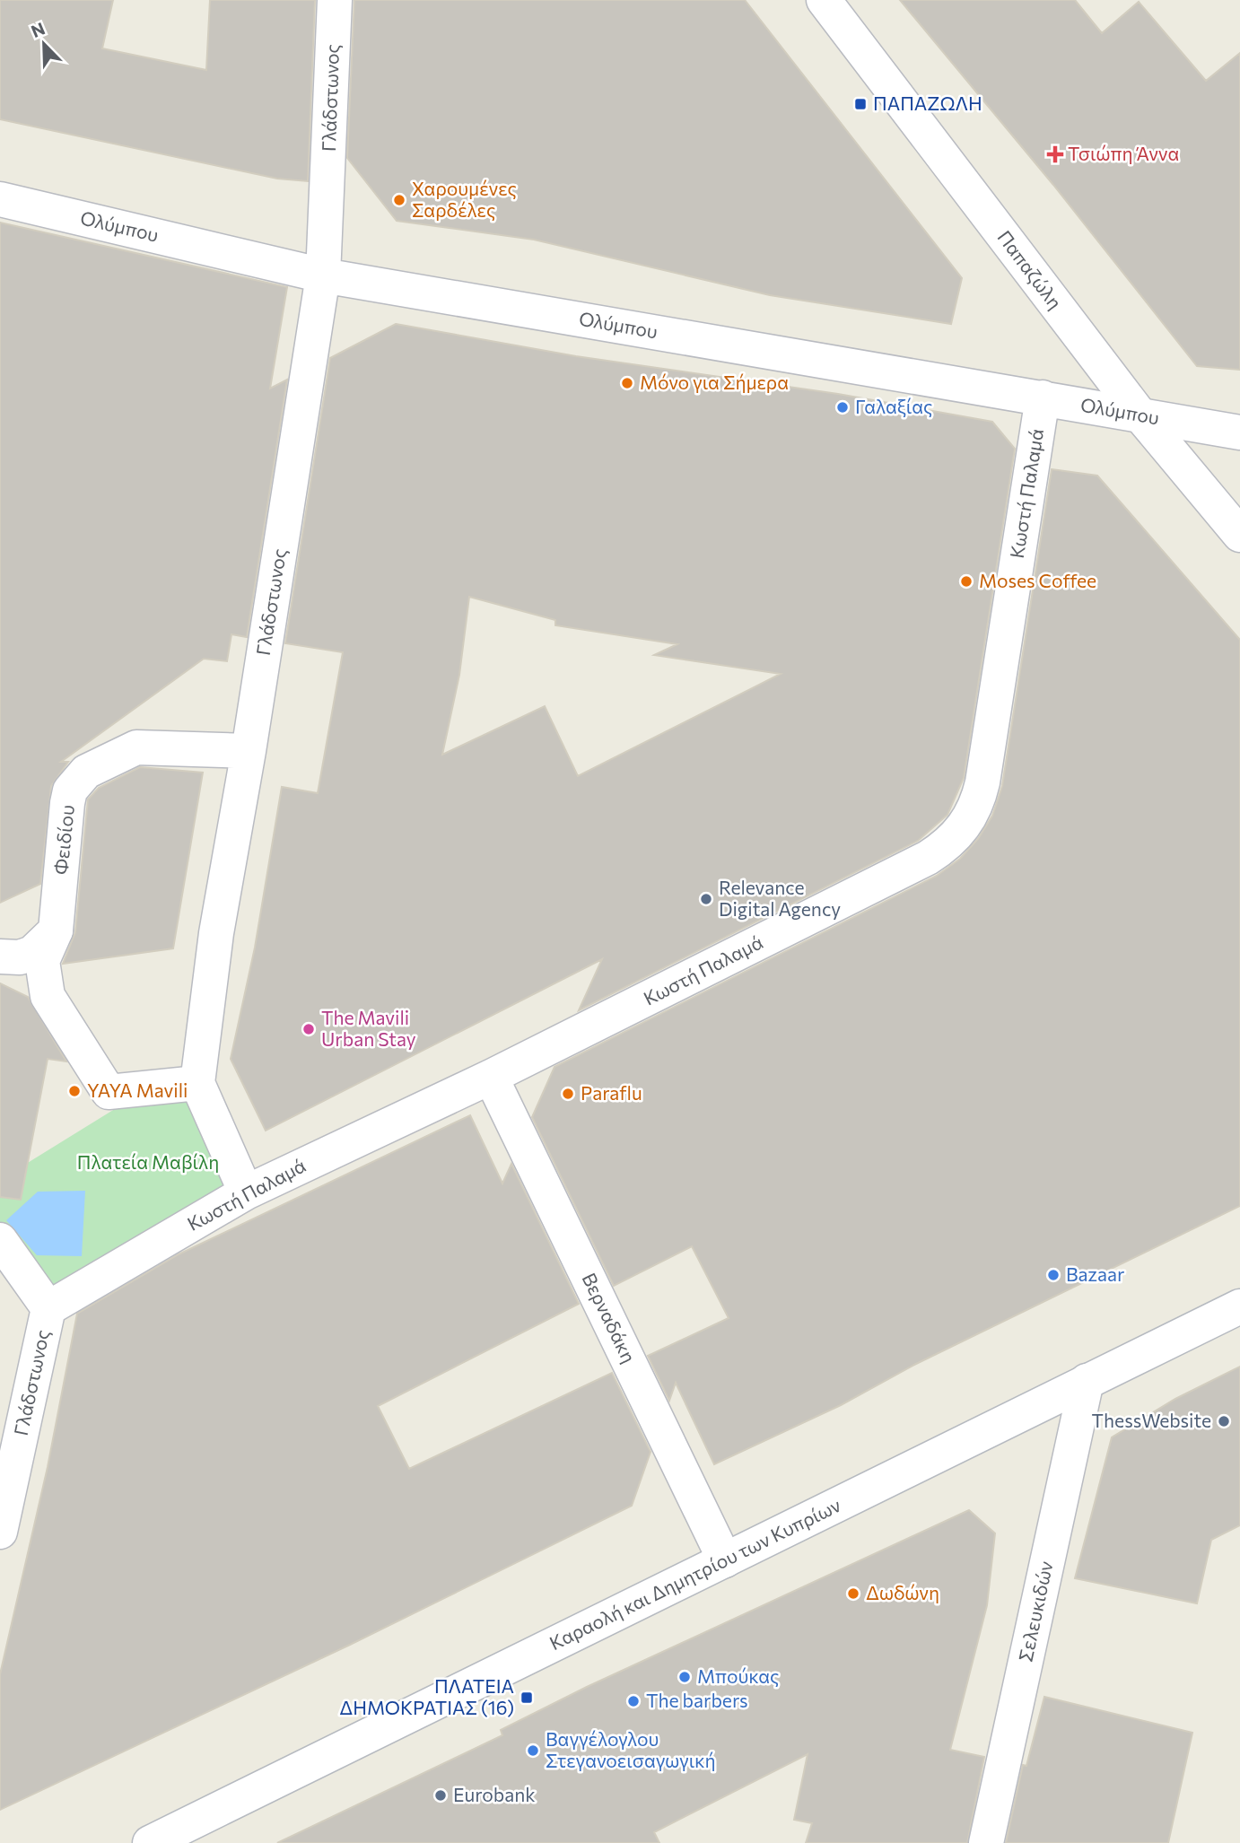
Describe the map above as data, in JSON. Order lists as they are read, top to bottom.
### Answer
{
  "streets": {
    "street": [
      "Γλάδστωνος",
      "Ολύμπου",
      "Παπαζώλη",
      "Κωστή Παλαμά",
      "Φειδίου",
      "Βερναδάκη",
      "Καραολή και Δημητρίου των Κυπρίων",
      "Σελευκιδών"
    ]
  },
  "crossings": [
    ["Γλάδστωνος", "Ολύμπου"],
    ["Γλάδστωνος", "Κωστή Παλαμά"],
    ["Γλάδστωνος", "Φειδίου"],
    ["Ολύμπου", "Παπαζώλη"],
    ["Ολύμπου", "Κωστή Παλαμά"],
    ["Κωστή Παλαμά", "Βερναδάκη"],
    ["Βερναδάκη", "Καραολή και Δημητρίου των Κυπρίων"],
    ["Καραολή και Δημητρίου των Κυπρίων", "Σελευκιδών"]
  ],
  "parks": ["Πλατεία Μαβίλη"],
  "places": {
    "transit": ["ΠΑΠΑΖΩΛΗ", "ΠΛΑΤΕΙΑ ΔΗΜΟΚΡΑΤΙΑΣ (16)"],
    "health": ["Τσιώπη Άννα"],
    "other": [
      "Χαρουμένες Σαρδέλες",
      "Μόνο για Σήμερα",
      "Γαλαξίας",
      "Moses Coffee",
      "Relevance Digital Agency",
      "The Mavili Urban Stay",
      "YAYA Mavili",
      "Paraflu",
      "Bazaar",
      "ThessWebsite",
      "Δωδώνη",
      "Μπούκας",
      "The barbers",
      "Βαγγέλογλου Στεγανοεισαγωγική",
      "Eurobank"
    ]
  },
  "north": "top left"
}
